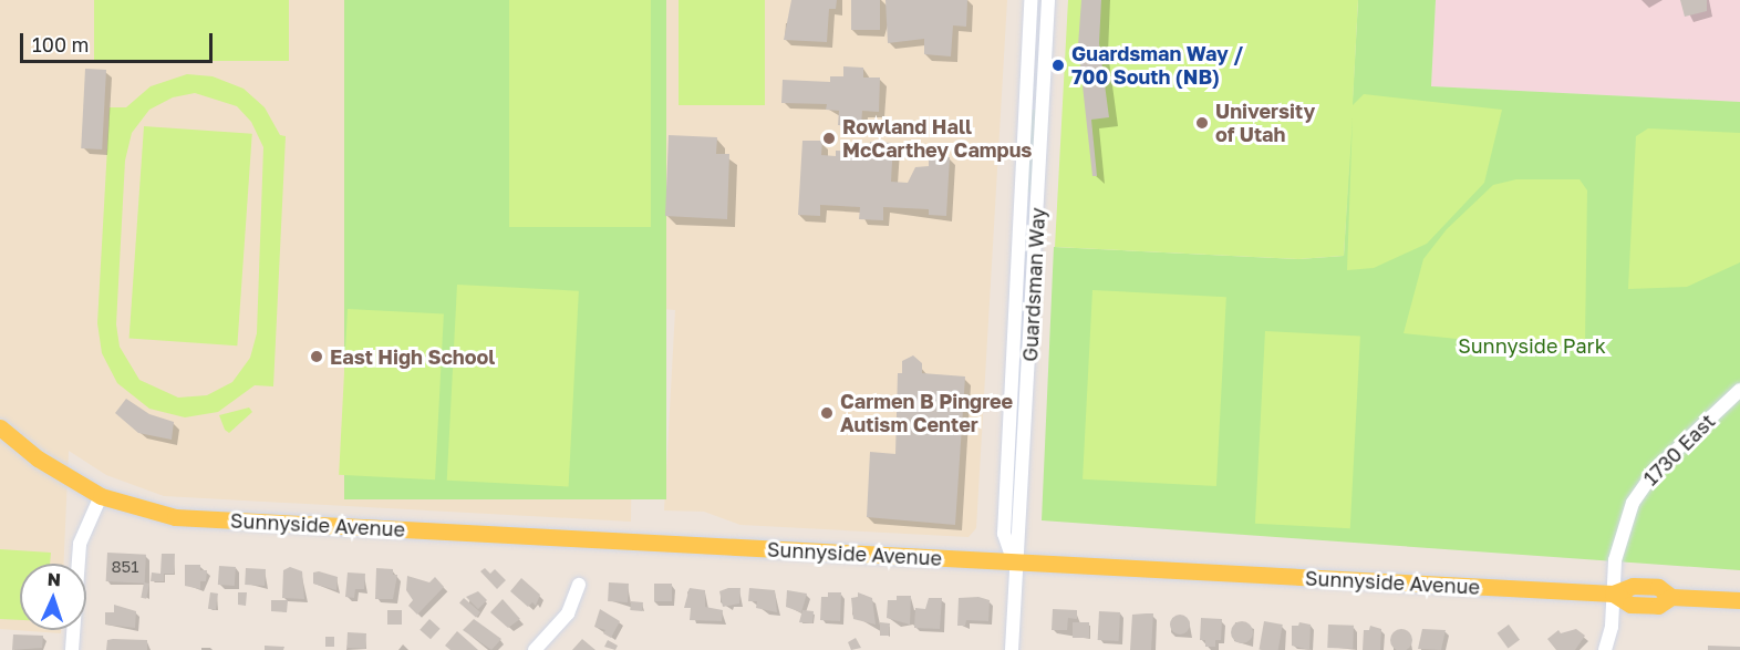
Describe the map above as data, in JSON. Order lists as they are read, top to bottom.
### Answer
{
  "streets": {
    "main road": ["Sunnyside Avenue"],
    "street": ["Guardsman Way", "1730 East"]
  },
  "crossings": [
    ["Guardsman Way", "Sunnyside Avenue"],
    ["1730 East", "Sunnyside Avenue"]
  ],
  "parks": ["Sunnyside Park"],
  "places": [
    "Guardsman Way / 700 South (NB)",
    "University of Utah",
    "Rowland Hall McCarthey Campus",
    "East High School",
    "Carmen B Pingree Autism Center"
  ],
  "house_numbers": ["851"],
  "scale_bar": "100 m",
  "north": "top"
}
